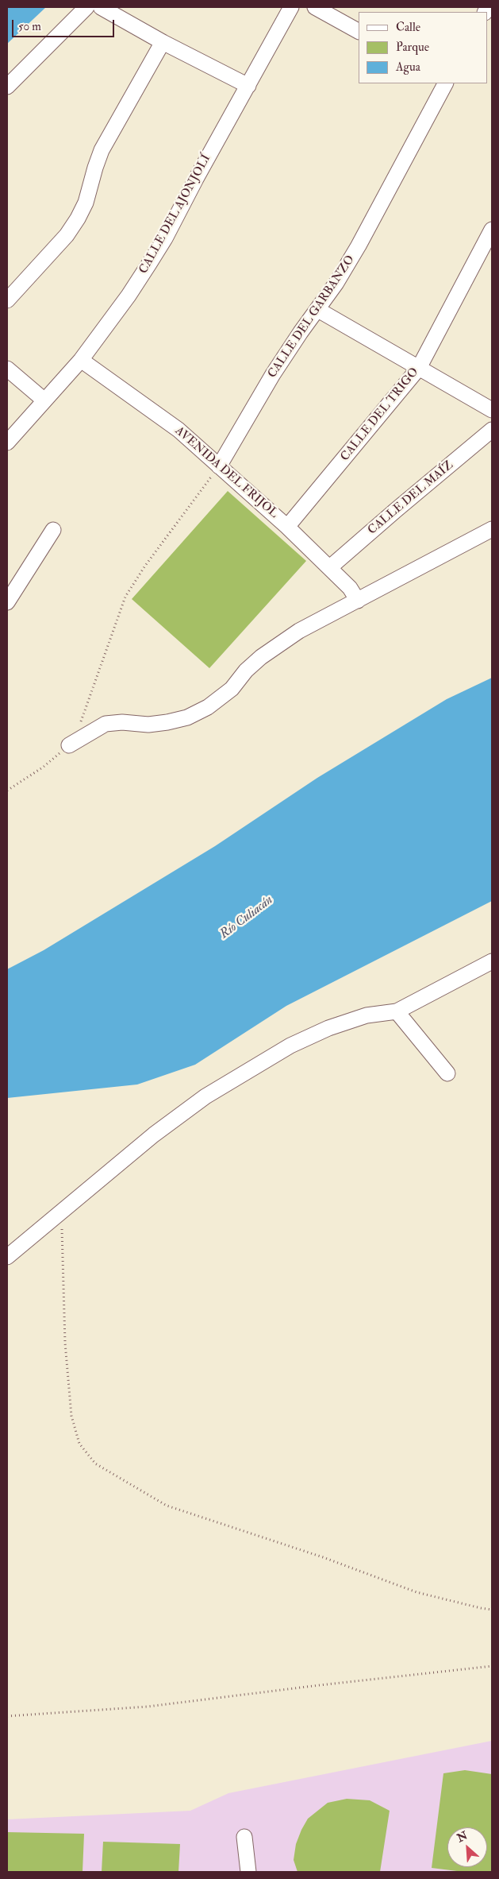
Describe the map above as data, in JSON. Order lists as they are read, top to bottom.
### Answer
{
  "streets": {
    "street": [
      "CALLE DEL AJONJOLÍ",
      "CALLE DEL GARBANZO",
      "CALLE DEL TRIGO",
      "AVENIDA DEL FRIJOL",
      "CALLE DEL MAÍZ"
    ]
  },
  "crossings": [
    ["CALLE DEL AJONJOLÍ", "AVENIDA DEL FRIJOL"],
    ["CALLE DEL GARBANZO", "AVENIDA DEL FRIJOL"],
    ["CALLE DEL TRIGO", "AVENIDA DEL FRIJOL"],
    ["AVENIDA DEL FRIJOL", "CALLE DEL MAÍZ"]
  ],
  "water": ["Río Culiacán"],
  "legend": ["Calle", "Parque", "Agua"],
  "scale_bar": "50 m",
  "north": "top left"
}
